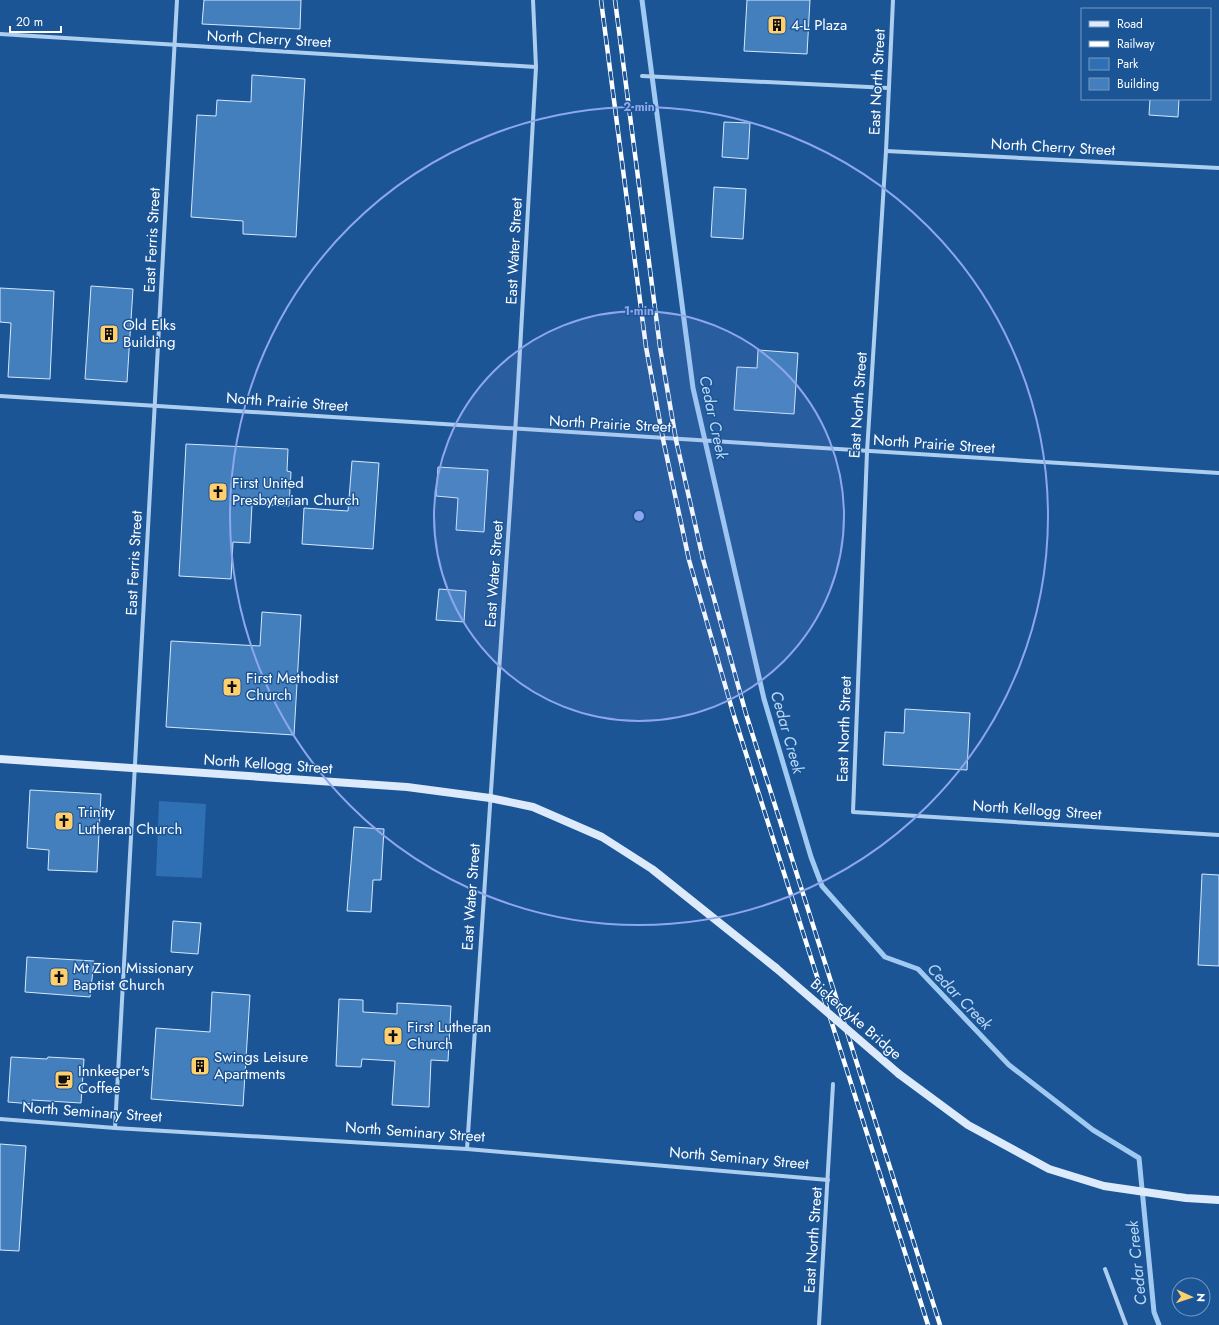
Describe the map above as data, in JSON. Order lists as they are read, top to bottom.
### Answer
{
  "streets": {
    "main road": ["North Kellogg Street", "Bickerdyke Bridge"],
    "street": [
      "North Cherry Street",
      "East North Street",
      "East Ferris Street",
      "East Water Street",
      "North Prairie Street",
      "North Seminary Street"
    ]
  },
  "crossings": [
    ["North Cherry Street", "East North Street"],
    ["North Cherry Street", "East Ferris Street"],
    ["North Cherry Street", "East Water Street"],
    ["East North Street", "North Prairie Street"],
    ["East North Street", "North Kellogg Street"],
    ["East North Street", "North Seminary Street"],
    ["East Ferris Street", "North Prairie Street"],
    ["East Ferris Street", "North Kellogg Street"],
    ["East Ferris Street", "North Seminary Street"],
    ["East Water Street", "North Prairie Street"],
    ["East Water Street", "North Kellogg Street"],
    ["East Water Street", "North Seminary Street"],
    ["North Kellogg Street", "Bickerdyke Bridge"]
  ],
  "water": ["Cedar Creek"],
  "places": {
    "building": ["4-L Plaza", "Old Elks Building", "Swings Leisure Apartments"],
    "church": [
      "First United Presbyterian Church",
      "First Methodist Church",
      "Trinity Lutheran Church",
      "Mt Zion Missionary Baptist Church",
      "First Lutheran Church"
    ],
    "cafe": ["Innkeeper's Coffee"]
  },
  "legend": [
    "Road",
    "Railway",
    "Park",
    "Building"
  ],
  "scale_bar": "20 m",
  "north": "right",
  "rings": ["2 min", "1 min"]
}
